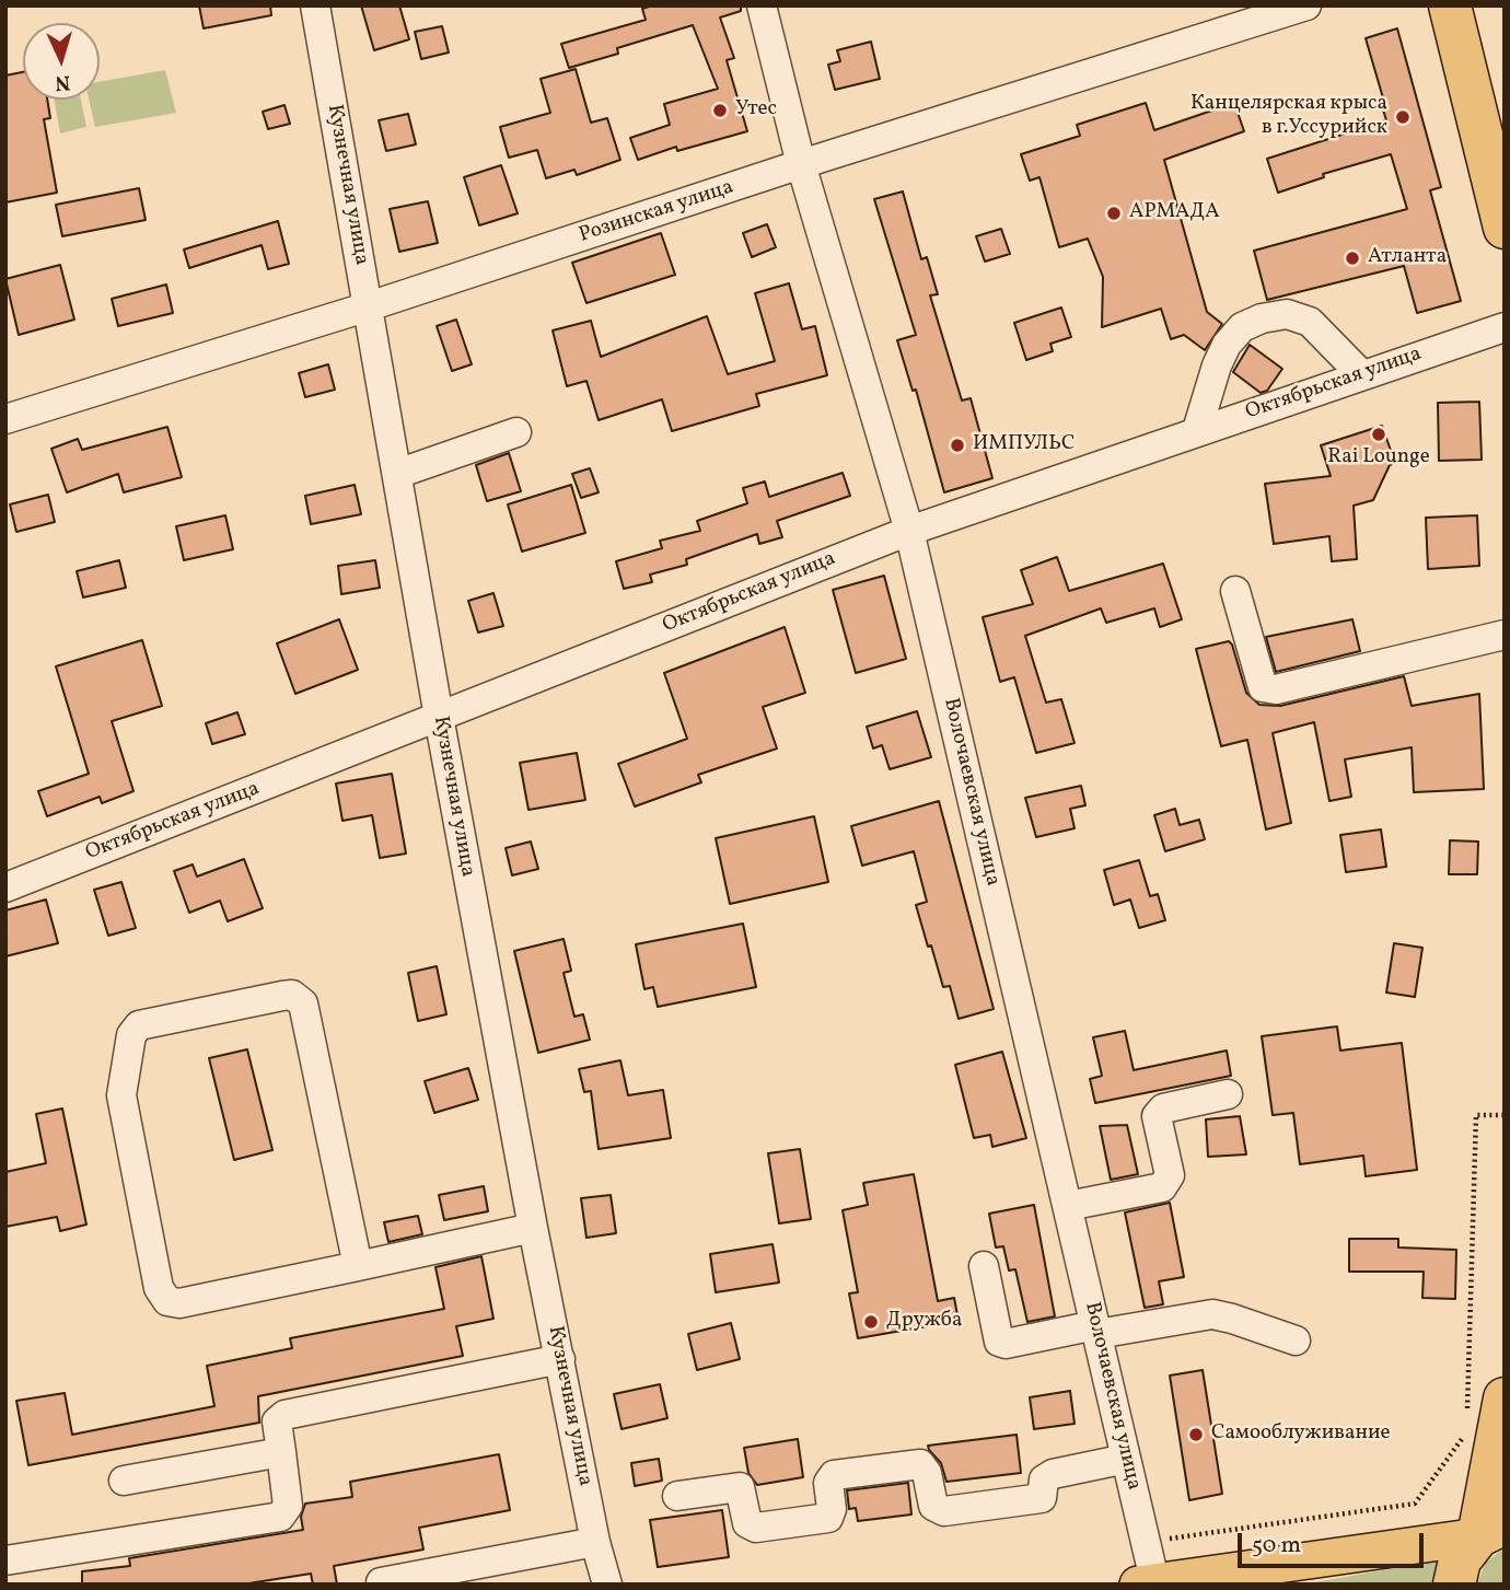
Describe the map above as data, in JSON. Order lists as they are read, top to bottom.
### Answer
{
  "streets": {
    "street": [
      "Кузнечная улица",
      "Розинская улица",
      "Октябрьская улица",
      "Волочаевская улица"
    ]
  },
  "crossings": [
    ["Кузнечная улица", "Розинская улица"],
    ["Кузнечная улица", "Октябрьская улица"],
    ["Розинская улица", "Волочаевская улица"],
    ["Октябрьская улица", "Волочаевская улица"]
  ],
  "places": [
    "Утес",
    "Канцелярская крыса в г.Уссурийск",
    "АРМАДА",
    "Атланта",
    "Rai Lounge",
    "ИМПУЛЬС",
    "Дружба",
    "Самооблуживание"
  ],
  "scale_bar": "50 m",
  "north": "bottom"
}
